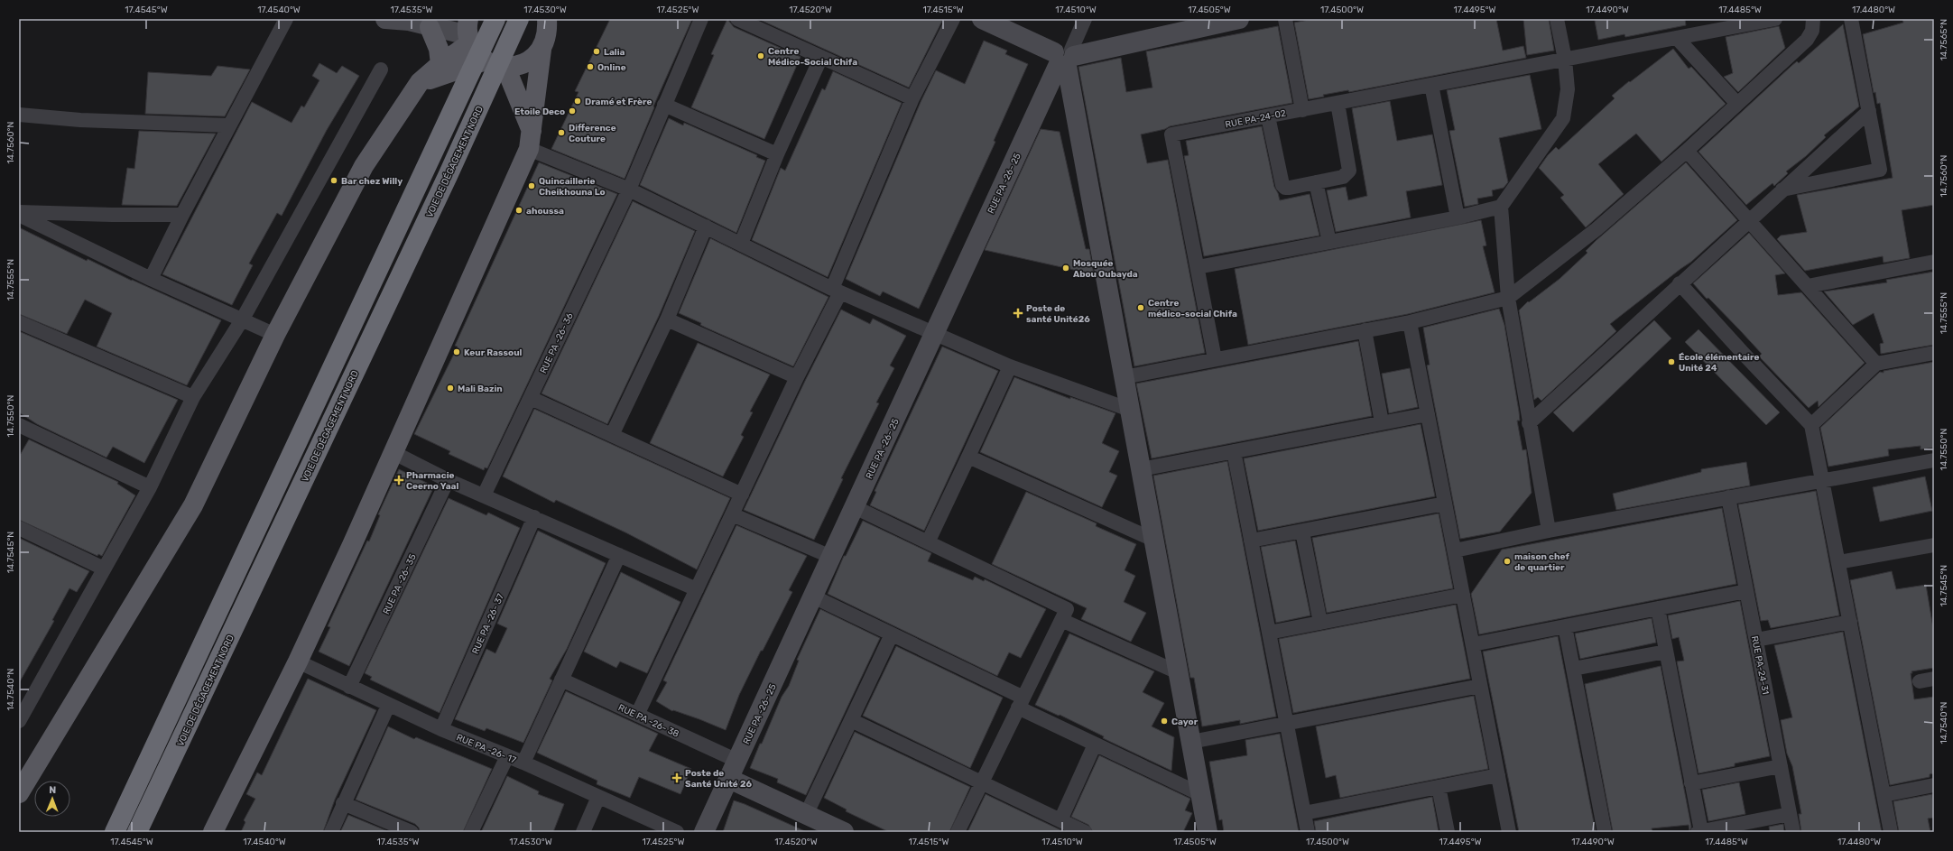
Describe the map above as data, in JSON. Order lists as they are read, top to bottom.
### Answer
{
  "streets": {
    "highway": ["VOIE DE DÉGAGEMENT NORD"],
    "street": [
      "RUE PA-24-02",
      "RUE PA -26- 25",
      "RUE PA -26- 36",
      "RUE PA -26- 35",
      "RUE PA -26- 37",
      "RUE PA-24-31",
      "RUE PA -26- 38",
      "RUE PA -26- 17"
    ]
  },
  "crossings": [
    ["RUE PA -26- 25", "RUE PA -26- 38"],
    ["RUE PA -26- 35", "RUE PA -26- 17"],
    ["RUE PA -26- 37", "RUE PA -26- 17"]
  ],
  "places": {
    "other": [
      "Lalia",
      "Centre Médico-Social Chifa",
      "Online",
      "Dramé et Frère",
      "Etoile Deco",
      "Difference Couture",
      "Bar chez Willy",
      "Quincaillerie Cheikhouna Lo",
      "ahoussa",
      "Mosquée Abou Oubayda",
      "Centre médico-social Chifa",
      "Keur Rassoul",
      "École élémentaire Unité 24",
      "Mali Bazin",
      "maison chef de quartier",
      "Cayor"
    ],
    "health": ["Poste de santé Unité26", "Pharmacie Ceerno Yaal", "Poste de Santé Unité 26"]
  },
  "north": "top",
  "coordinates": [
    "17.4545°W",
    "17.4540°W",
    "17.4535°W",
    "17.4530°W",
    "17.4525°W",
    "17.4520°W",
    "17.4515°W",
    "17.4510°W",
    "17.4505°W",
    "17.4500°W",
    "17.4495°W",
    "17.4490°W",
    "17.4485°W",
    "17.4480°W",
    "14.7565°N",
    "14.7560°N",
    "14.7555°N",
    "14.7550°N",
    "14.7545°N",
    "14.7540°N"
  ]
}
